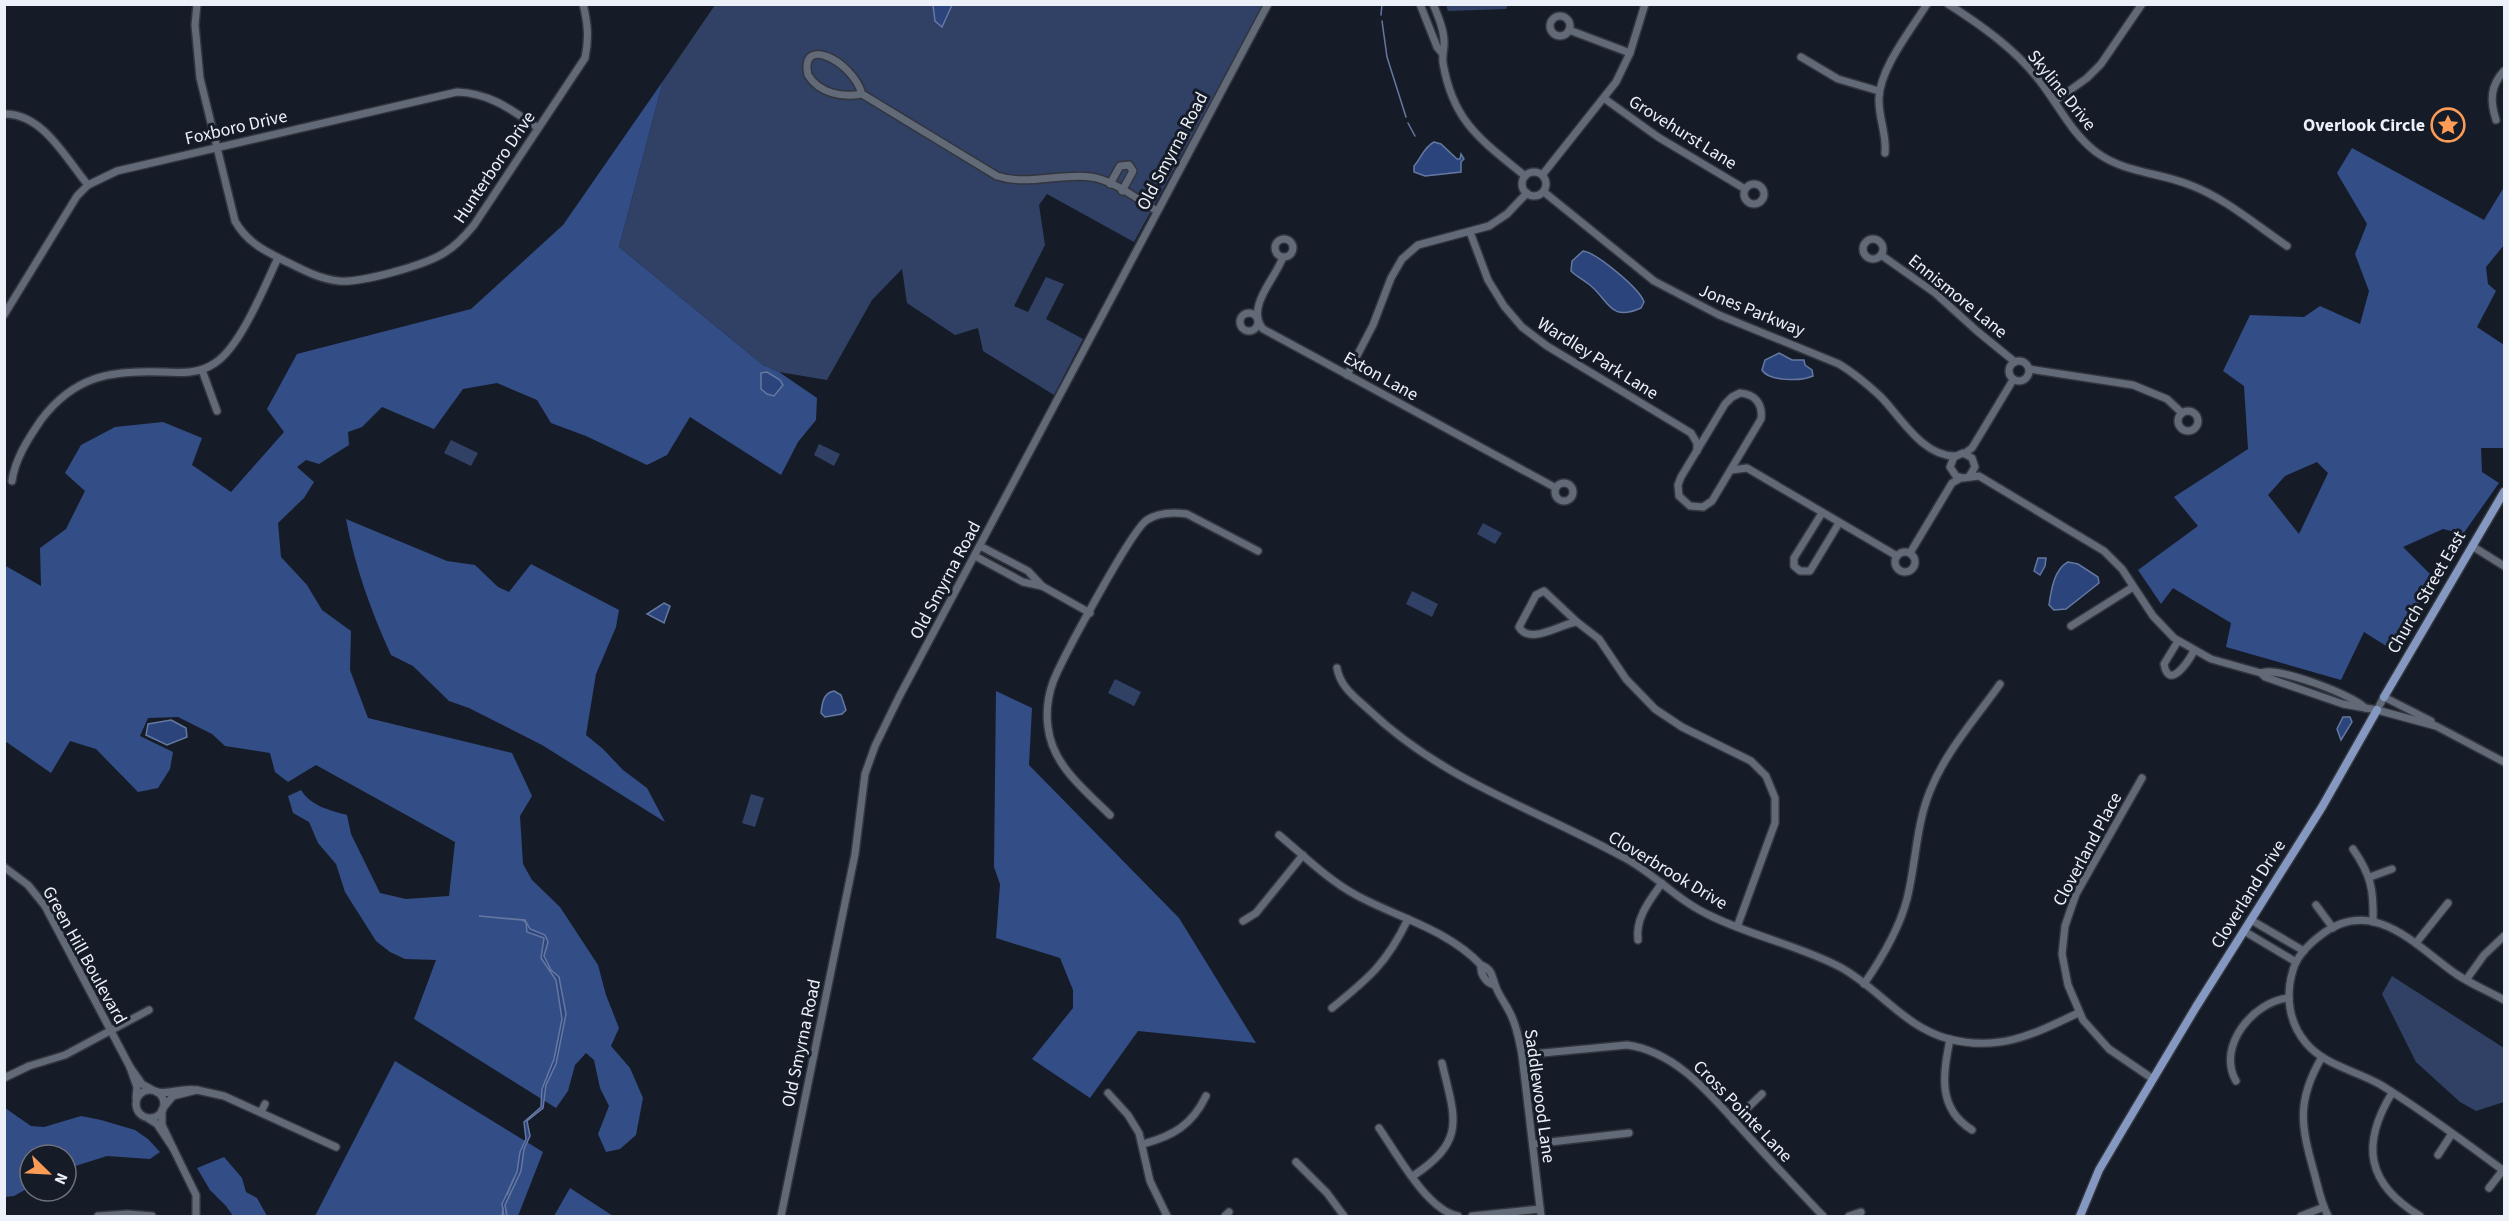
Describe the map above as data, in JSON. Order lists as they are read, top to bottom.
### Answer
{
  "streets": {
    "main road": ["Church Street East", "Cloverland Drive"],
    "street": [
      "Skyline Drive",
      "Foxboro Drive",
      "Grovehurst Lane",
      "Old Smyrna Road",
      "Hunterboro Drive",
      "Ennismore Lane",
      "Jones Parkway",
      "Wardley Park Lane",
      "Exton Lane",
      "Cloverland Place",
      "Cloverbrook Drive",
      "Green Hill Boulevard",
      "Saddlewood Lane",
      "Cross Pointe Lane"
    ]
  },
  "crossings": [
    ["Foxboro Drive", "Hunterboro Drive"],
    ["Church Street East", "Cloverland Drive"],
    ["Cloverland Place", "Cloverbrook Drive"],
    ["Cloverland Place", "Cloverland Drive"],
    ["Saddlewood Lane", "Cross Pointe Lane"]
  ],
  "places": {
    "place": ["Overlook Circle"]
  },
  "north": "bottom right"
}
